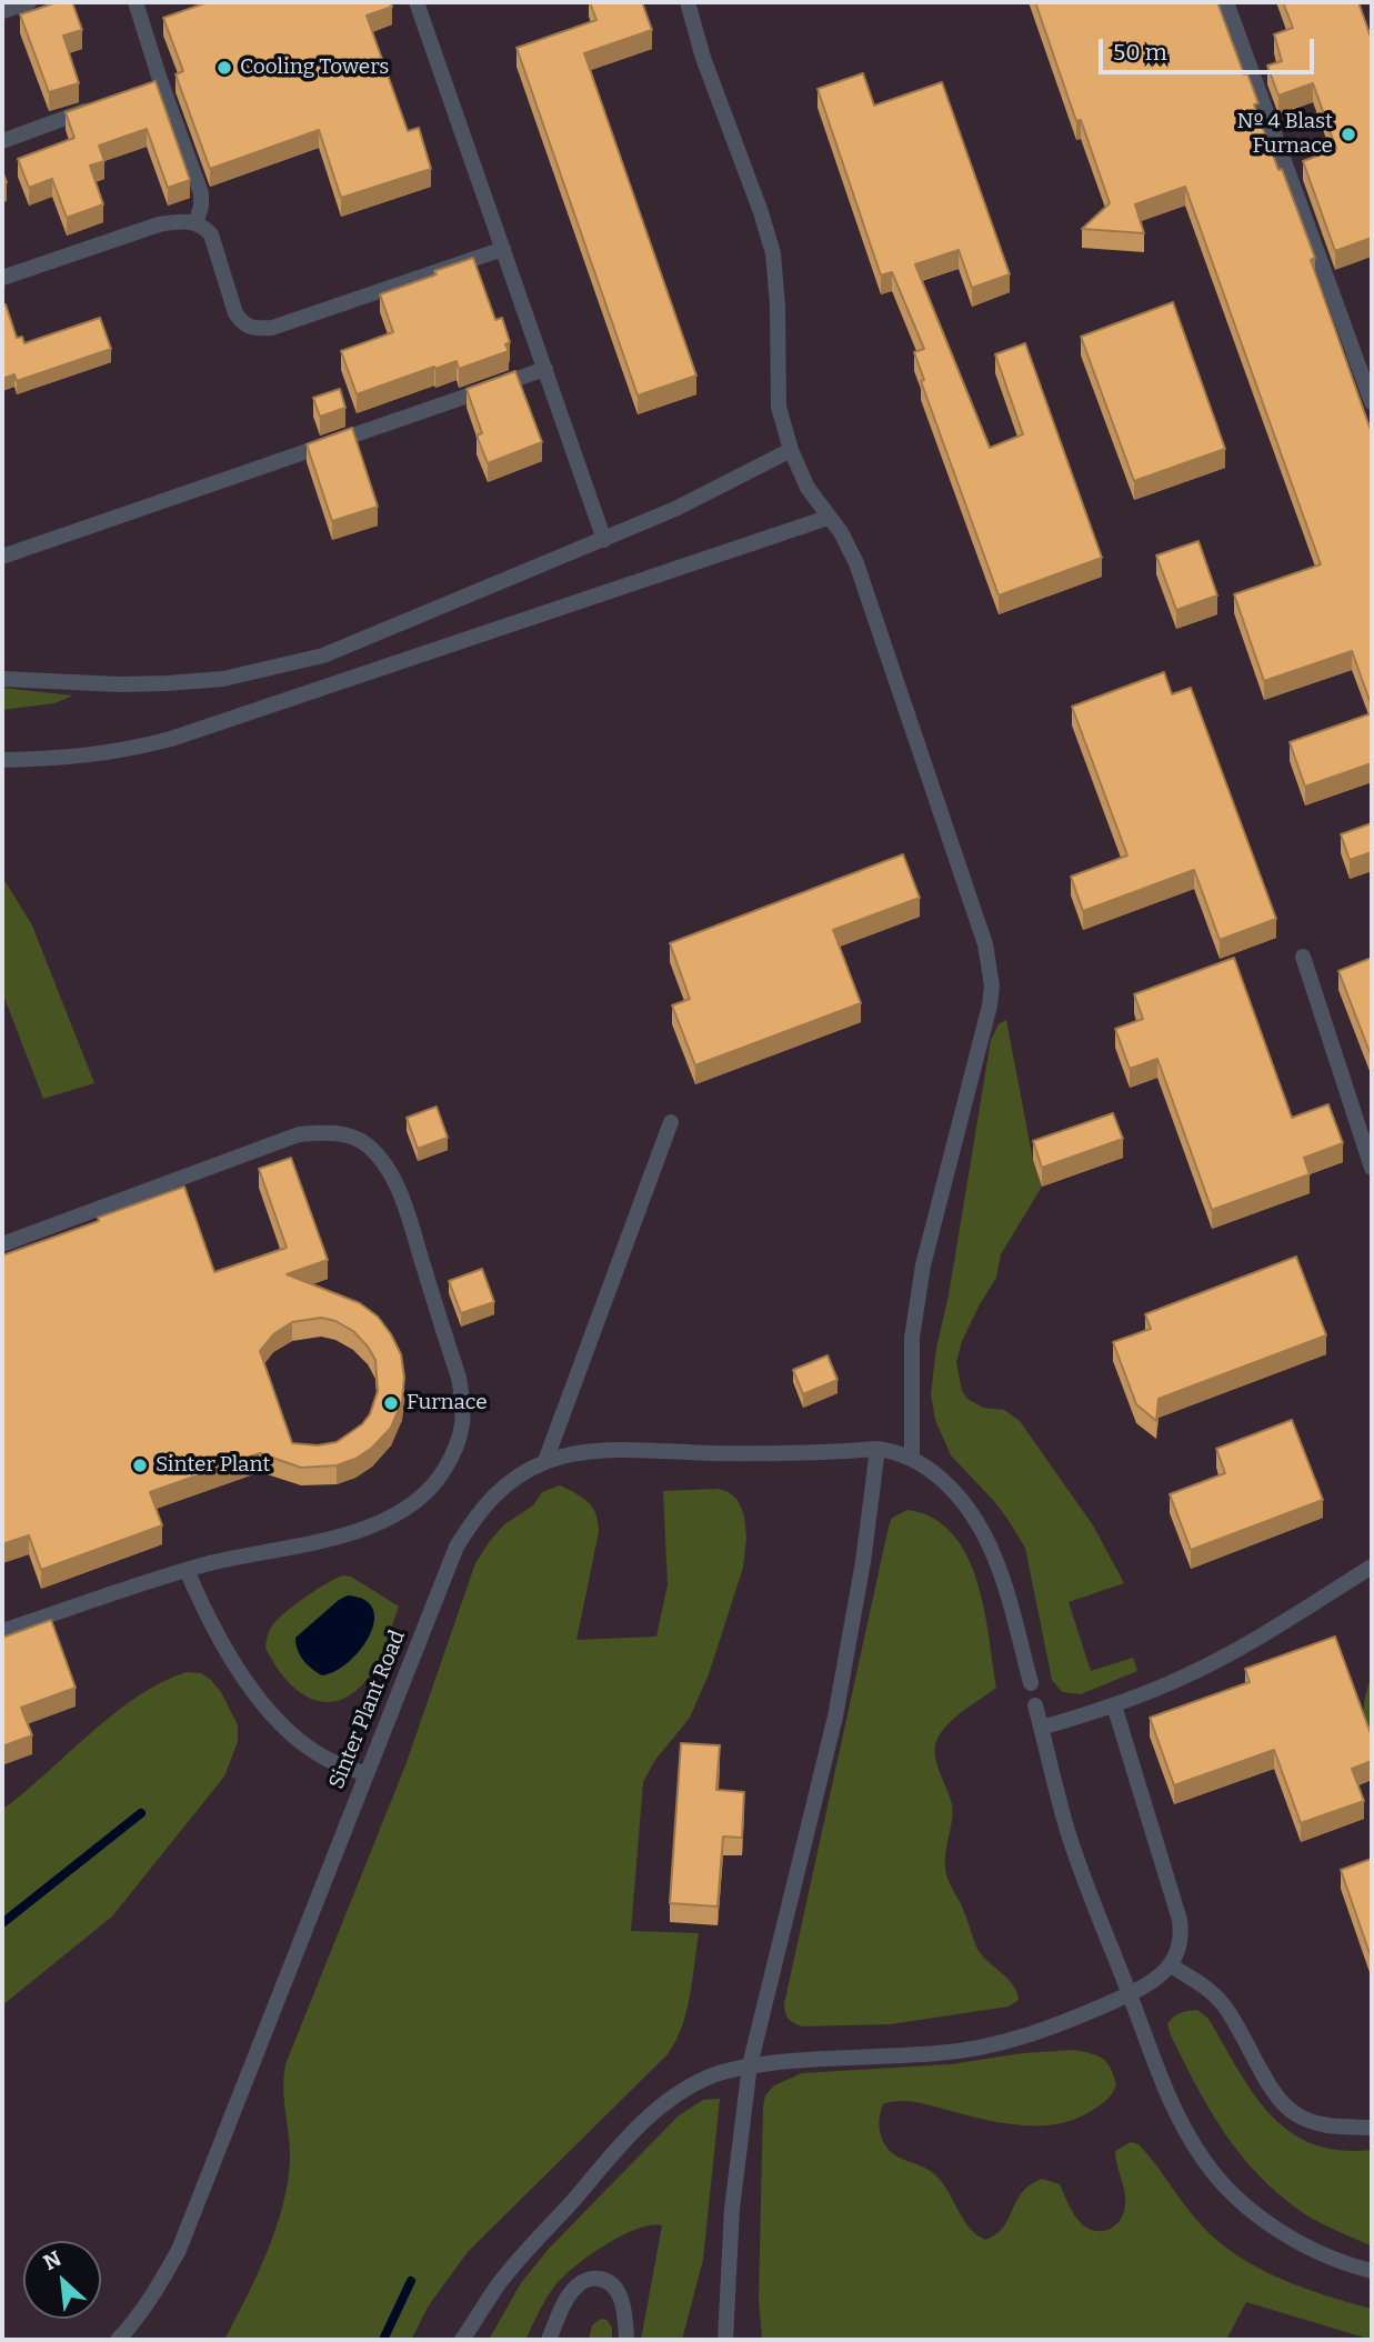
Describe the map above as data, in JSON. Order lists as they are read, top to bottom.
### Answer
{
  "streets": {
    "lane": ["Sinter Plant Road"]
  },
  "places": [
    "Cooling Towers",
    "Nº 4 Blast Furnace",
    "Furnace",
    "Sinter Plant"
  ],
  "scale_bar": "50 m",
  "north": "top left"
}
